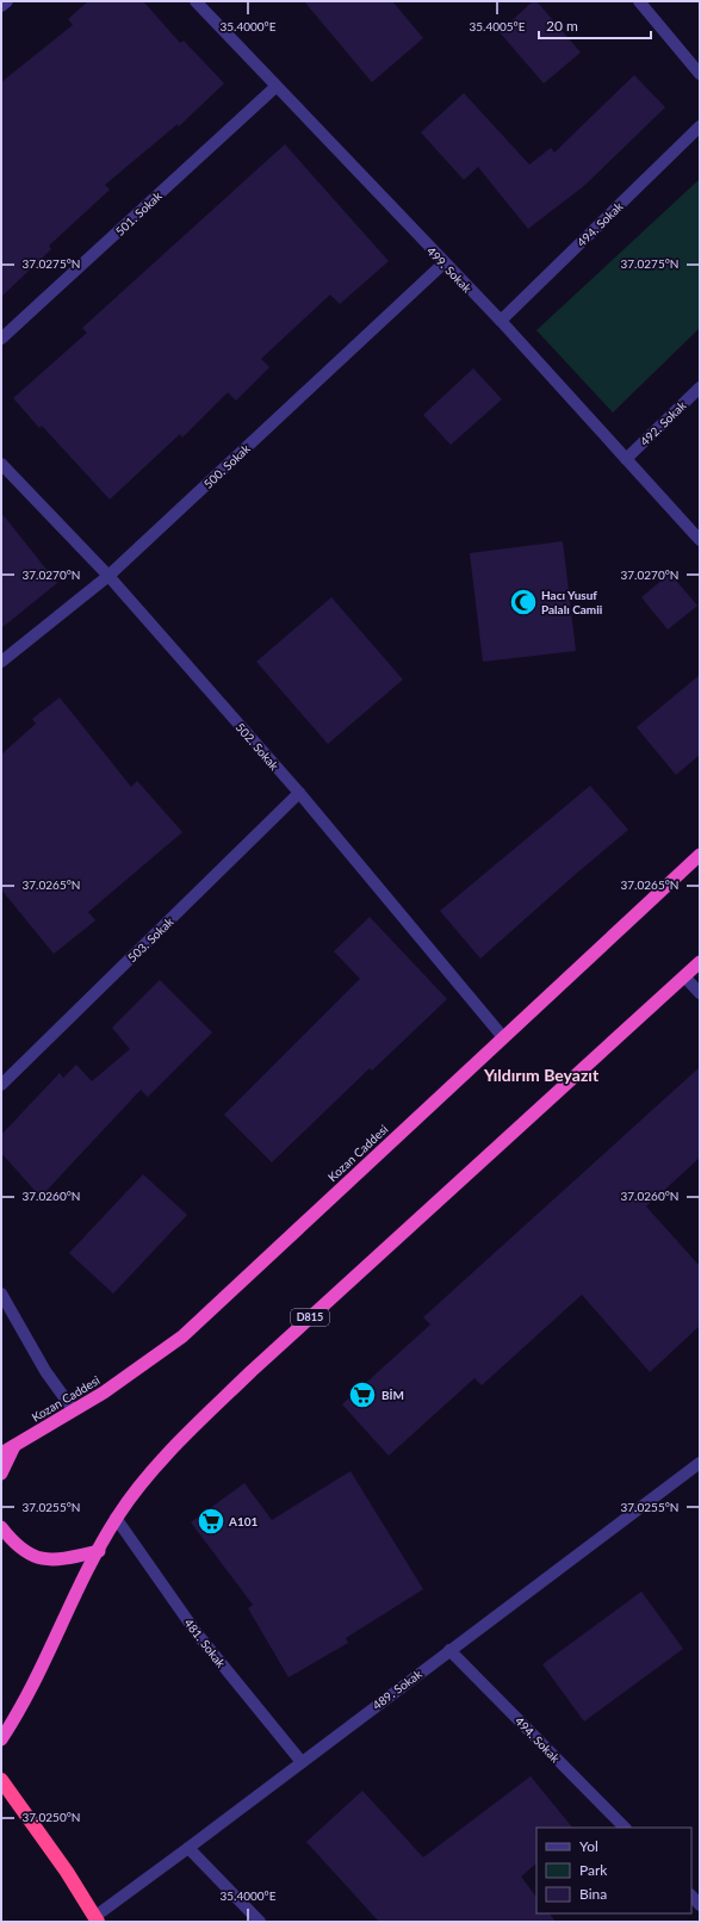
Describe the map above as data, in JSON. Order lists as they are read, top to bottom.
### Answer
{
  "streets": {
    "highway": ["Kozan Caddesi", "D815"],
    "street": [
      "501. Sokak",
      "494. Sokak",
      "499. Sokak",
      "492. Sokak",
      "500. Sokak",
      "502. Sokak",
      "503. Sokak",
      "481. Sokak",
      "489. Sokak"
    ]
  },
  "crossings": [
    ["501. Sokak", "499. Sokak"],
    ["494. Sokak", "499. Sokak"],
    ["494. Sokak", "489. Sokak"],
    ["499. Sokak", "492. Sokak"],
    ["499. Sokak", "500. Sokak"],
    ["500. Sokak", "502. Sokak"],
    ["502. Sokak", "503. Sokak"],
    ["502. Sokak", "Kozan Caddesi"],
    ["D815", "481. Sokak"],
    ["481. Sokak", "489. Sokak"]
  ],
  "districts": ["Yıldırım Beyazıt"],
  "places": {
    "mosque": ["Hacı Yusuf Palalı Camii"],
    "supermarket": ["BİM", "A101"]
  },
  "legend": ["Yol", "Park", "Bina"],
  "scale_bar": "20 m",
  "coordinates": [
    "35.4000°E",
    "35.4005°E",
    "37.0275°N",
    "37.0270°N",
    "37.0265°N",
    "37.0260°N",
    "37.0255°N",
    "37.0250°N"
  ]
}
